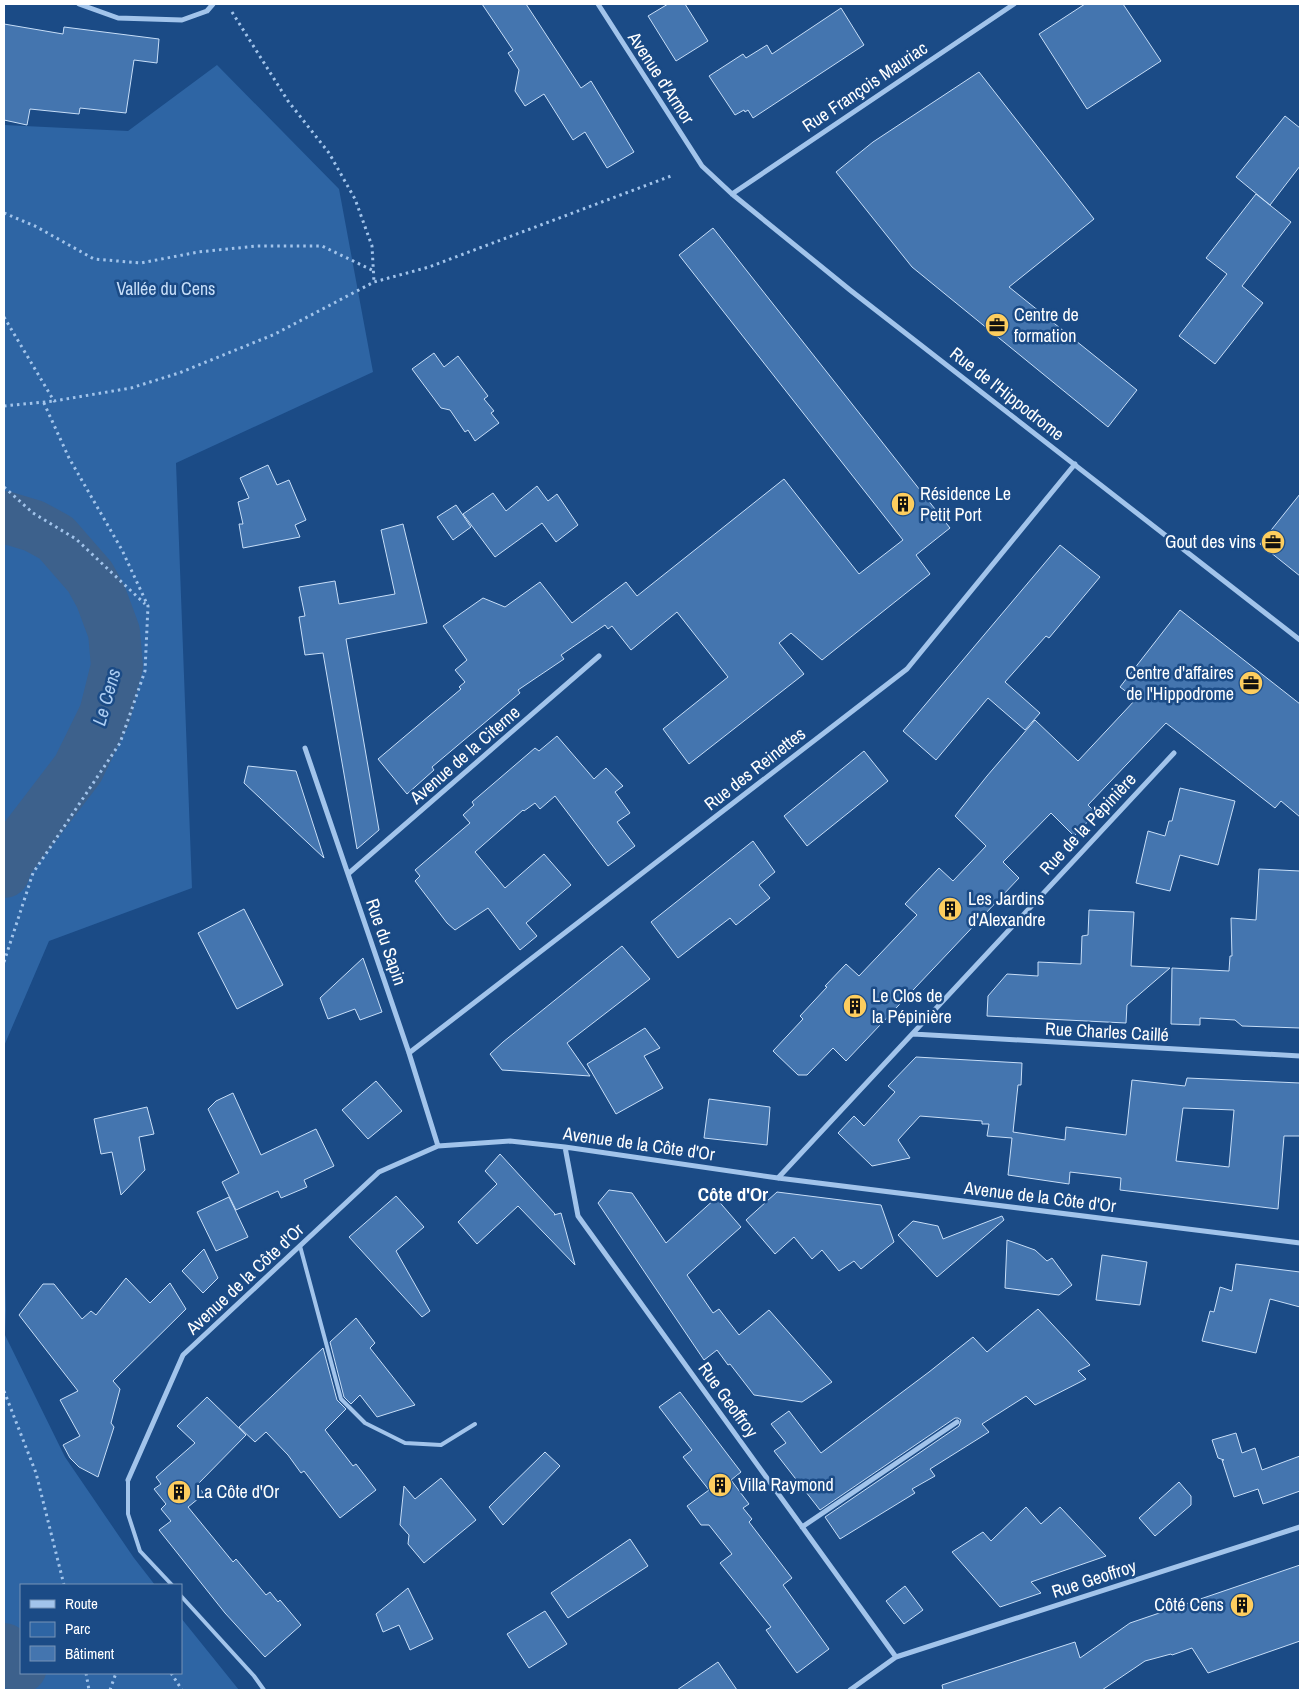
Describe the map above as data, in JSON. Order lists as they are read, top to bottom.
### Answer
{
  "streets": {
    "street": [
      "Avenue d'Armor",
      "Rue François Mauriac",
      "Rue de l'Hippodrome",
      "Avenue de la Citerne",
      "Rue des Reinettes",
      "Rue de la Pépinière",
      "Rue du Sapin",
      "Rue Charles Caillé",
      "Avenue de la Côte d'Or",
      "Rue Geoffroy"
    ]
  },
  "crossings": [
    ["Avenue d'Armor", "Rue de l'Hippodrome"],
    ["Rue François Mauriac", "Rue de l'Hippodrome"],
    ["Rue de l'Hippodrome", "Rue des Reinettes"],
    ["Avenue de la Citerne", "Rue du Sapin"],
    ["Rue des Reinettes", "Rue du Sapin"],
    ["Rue de la Pépinière", "Rue Charles Caillé"],
    ["Rue de la Pépinière", "Avenue de la Côte d'Or"],
    ["Rue du Sapin", "Avenue de la Côte d'Or"],
    ["Avenue de la Côte d'Or", "Rue Geoffroy"]
  ],
  "districts": ["Côte d'Or"],
  "water": ["Le Cens"],
  "parks": ["Vallée du Cens"],
  "places": {
    "office": ["Centre de formation", "Gout des vins", "Centre d'affaires de l'Hippodrome"],
    "building": [
      "Résidence Le Petit Port",
      "Les Jardins d'Alexandre",
      "Le Clos de la Pépinière",
      "Villa Raymond",
      "La Côte d'Or",
      "Côté Cens"
    ]
  },
  "legend": ["Route", "Parc", "Bâtiment"]
}
